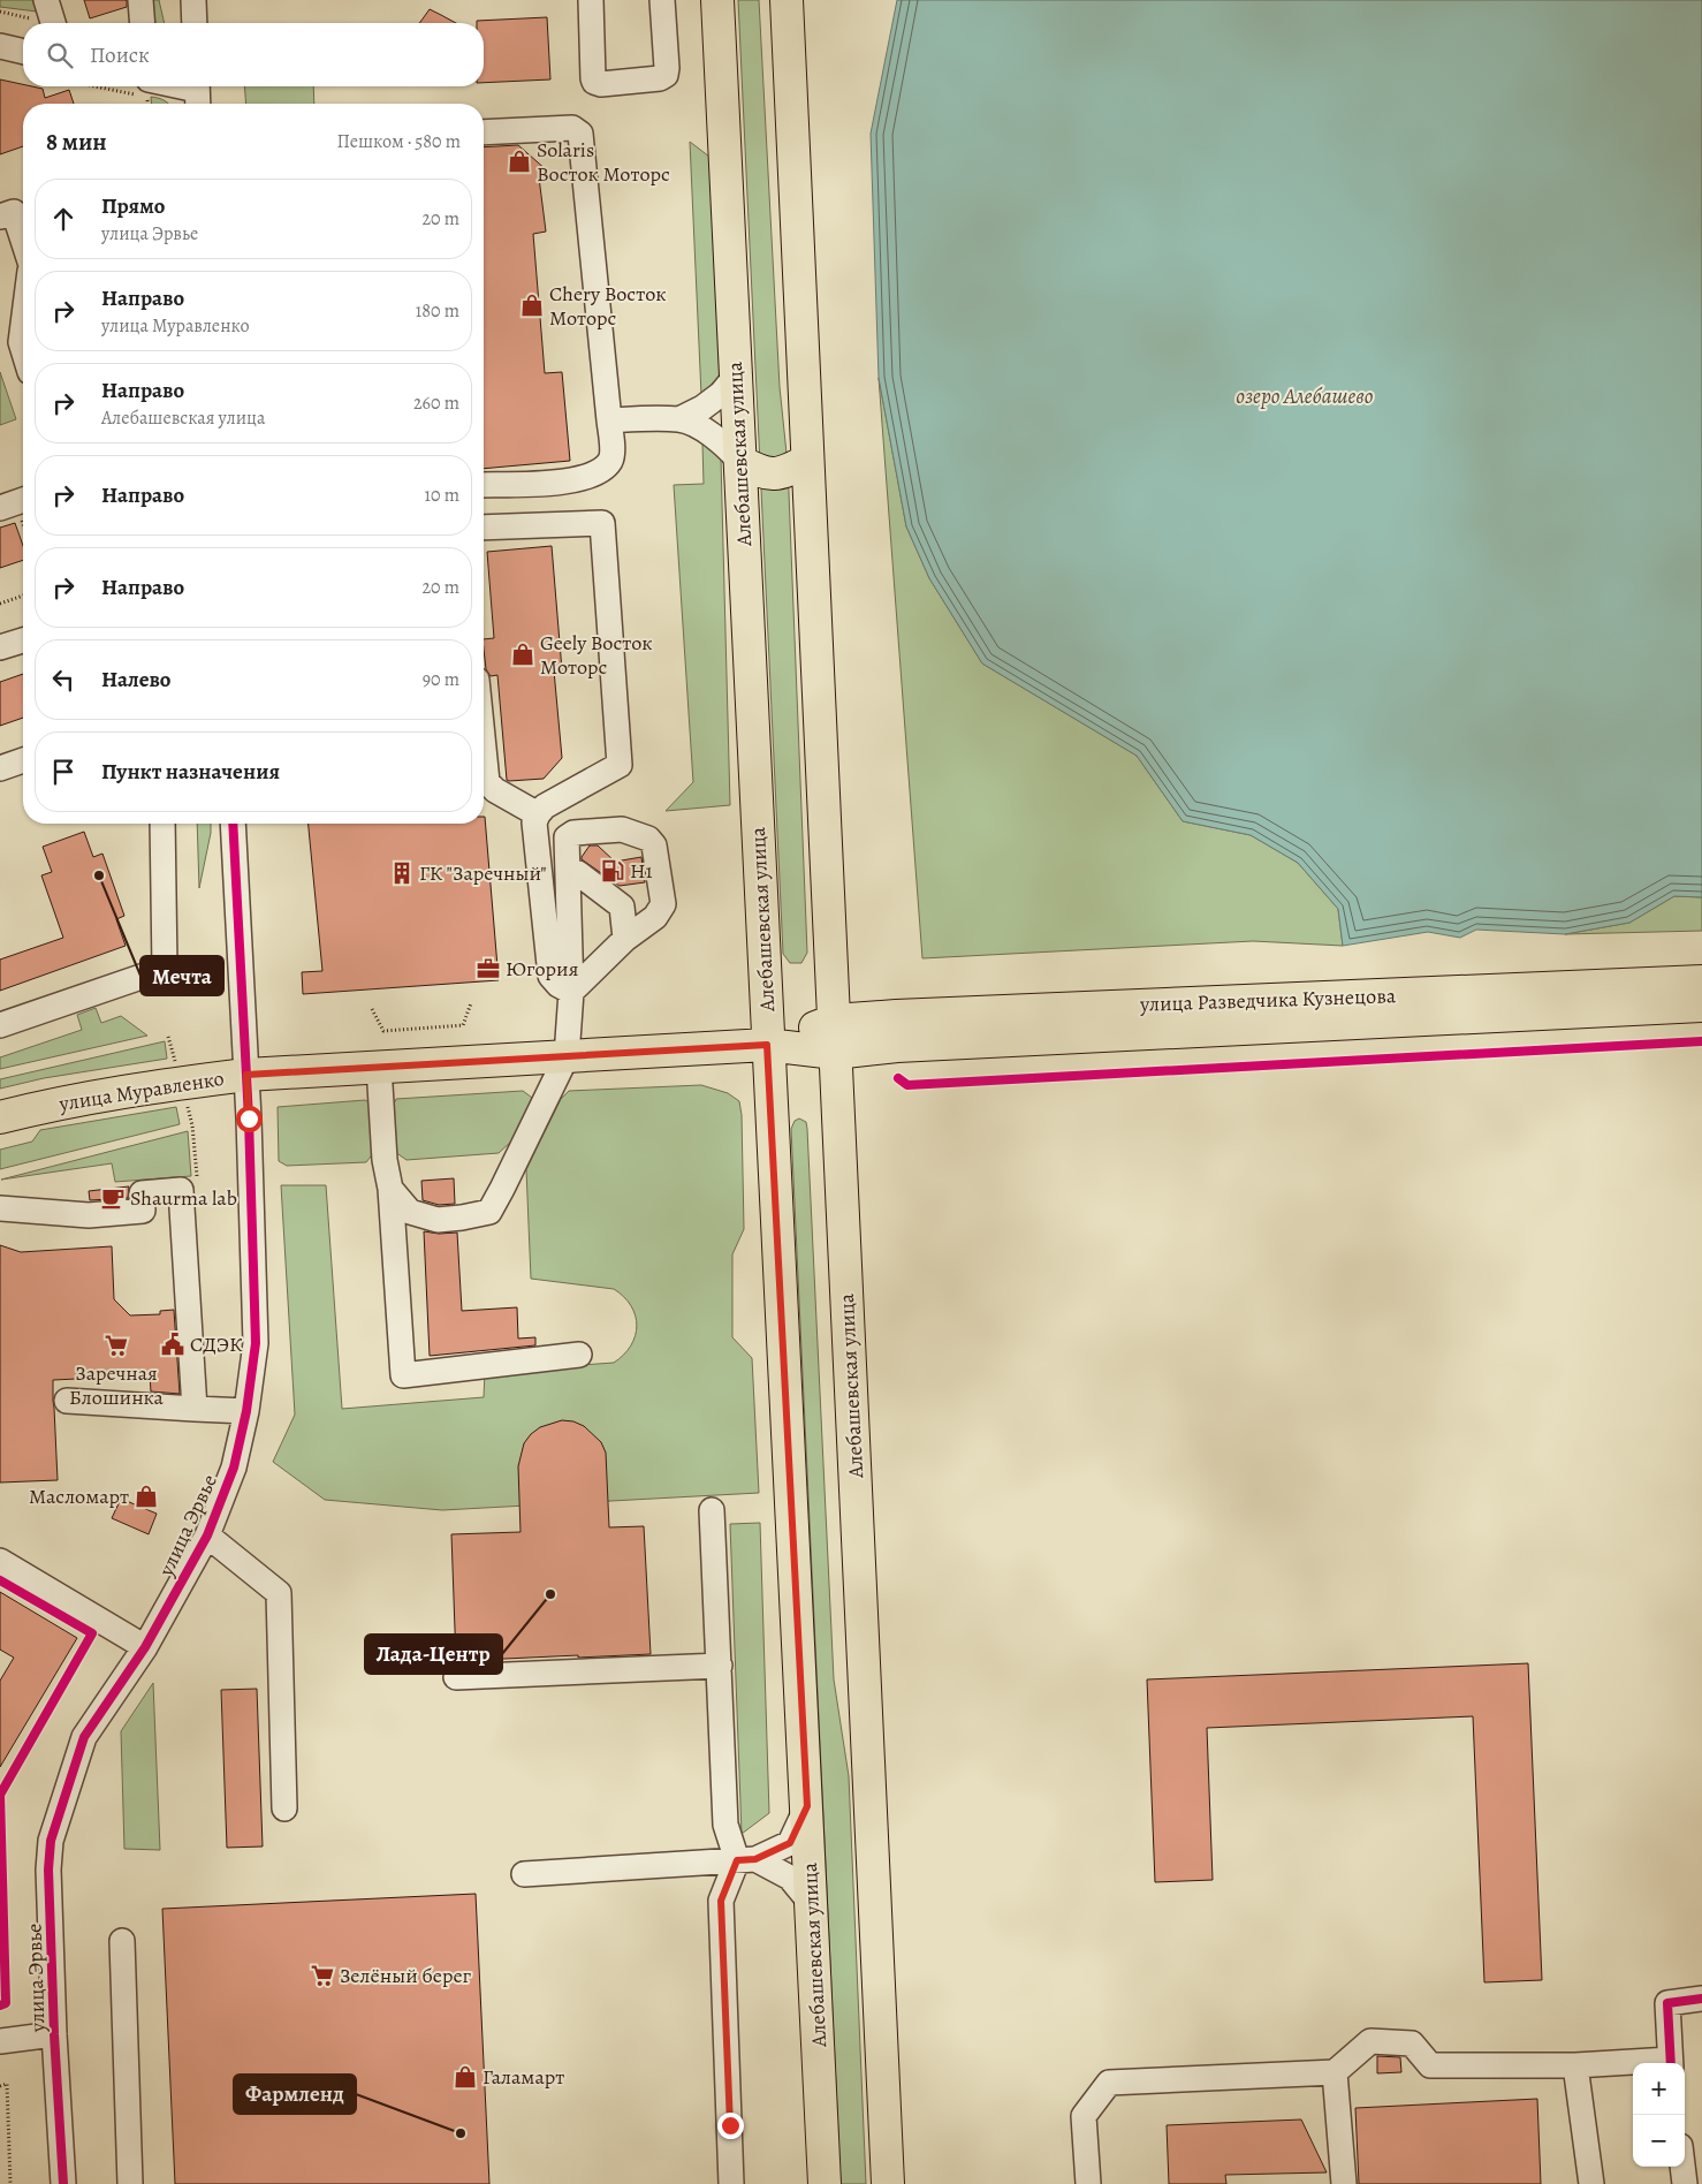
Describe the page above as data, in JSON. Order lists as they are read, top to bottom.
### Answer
{
  "streets": {
    "main road": ["Алебашевская улица", "улица Разведчика Кузнецова", "улица Муравленко"],
    "street": ["улица Эрвье"]
  },
  "crossings": [
    ["Алебашевская улица", "улица Разведчика Кузнецова"],
    ["Алебашевская улица", "улица Муравленко"],
    ["улица Разведчика Кузнецова", "улица Муравленко"],
    ["улица Муравленко", "улица Эрвье"]
  ],
  "water": ["озеро Алебашево"],
  "places": {
    "shop": [
      "Solaris Восток Моторс",
      "Chery Восток Моторс",
      "Geely Восток Моторс",
      "Масломарт",
      "Галамарт"
    ],
    "fuel station": ["Н1"],
    "building": ["ГК \"Заречный\""],
    "other": ["Мечта", "Лада-Центр", "Фармленд"],
    "office": ["Югория"],
    "cafe": ["Shaurma lab"],
    "public building": ["СДЭК"],
    "supermarket": ["Заречная Блошинка", "Зелёный берег"]
  },
  "page": {
    "search": "Поиск",
    "heading": ["8 мин", "Пешком · 580 m"],
    "list": [
      ["Прямо", "улица Эрвье", "20 m"],
      ["Направо", "улица Муравленко", "180 m"],
      ["Направо", "Алебашевская улица", "260 m"],
      ["Направо", "10 m"],
      ["Направо", "20 m"],
      ["Налево", "90 m"],
      "Пункт назначения"
    ],
    "map_buttons": ["+", "−"]
  }
}
